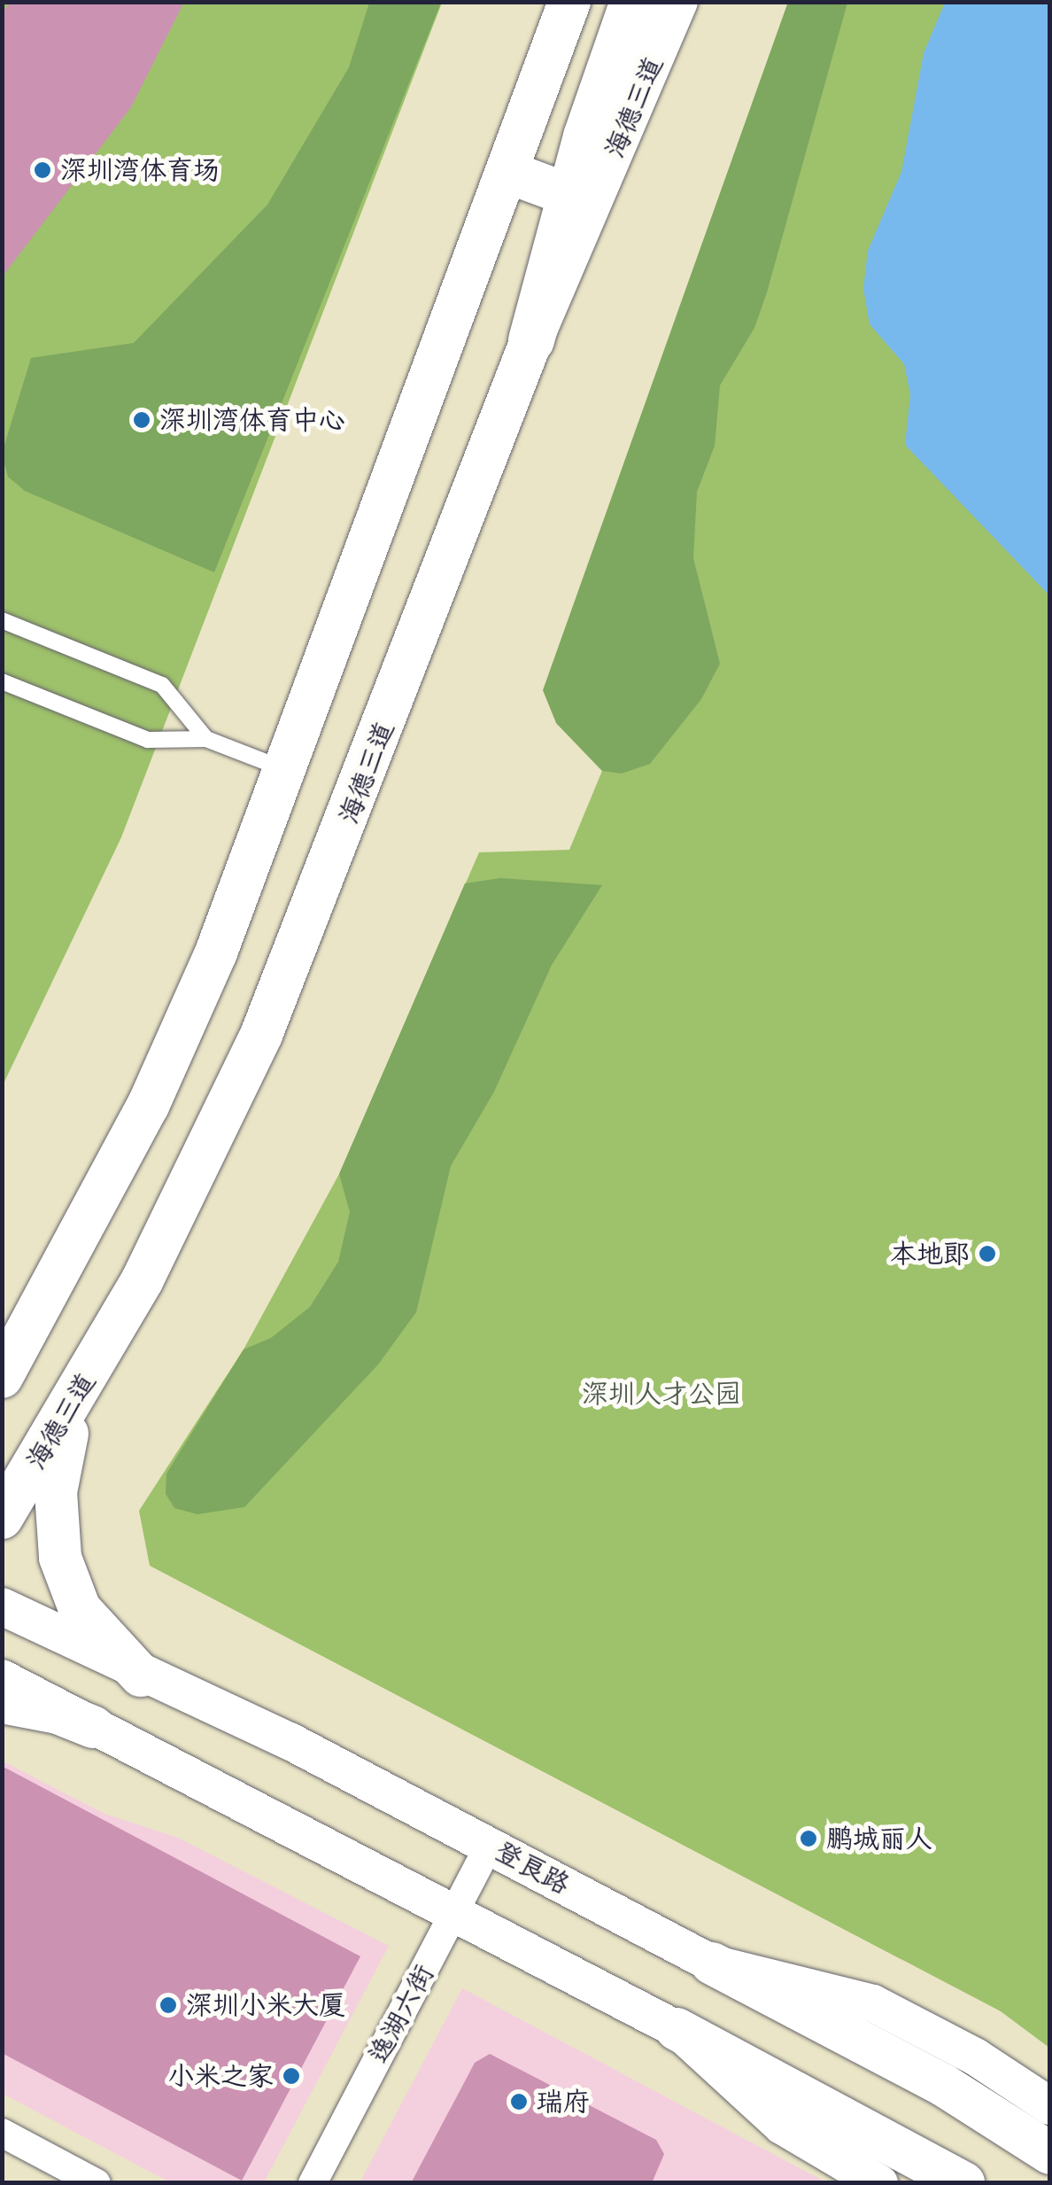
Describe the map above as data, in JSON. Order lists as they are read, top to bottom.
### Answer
{
  "streets": {
    "main road": ["海德三道", "登良路"],
    "street": ["逸湖六街"]
  },
  "crossings": [
    ["登良路", "逸湖六街"]
  ],
  "parks": ["深圳人才公园"],
  "places": [
    "深圳湾体育场",
    "深圳湾体育中心",
    "本地郎",
    "鹏城丽人",
    "深圳小米大厦",
    "小米之家",
    "瑞府"
  ]
}
